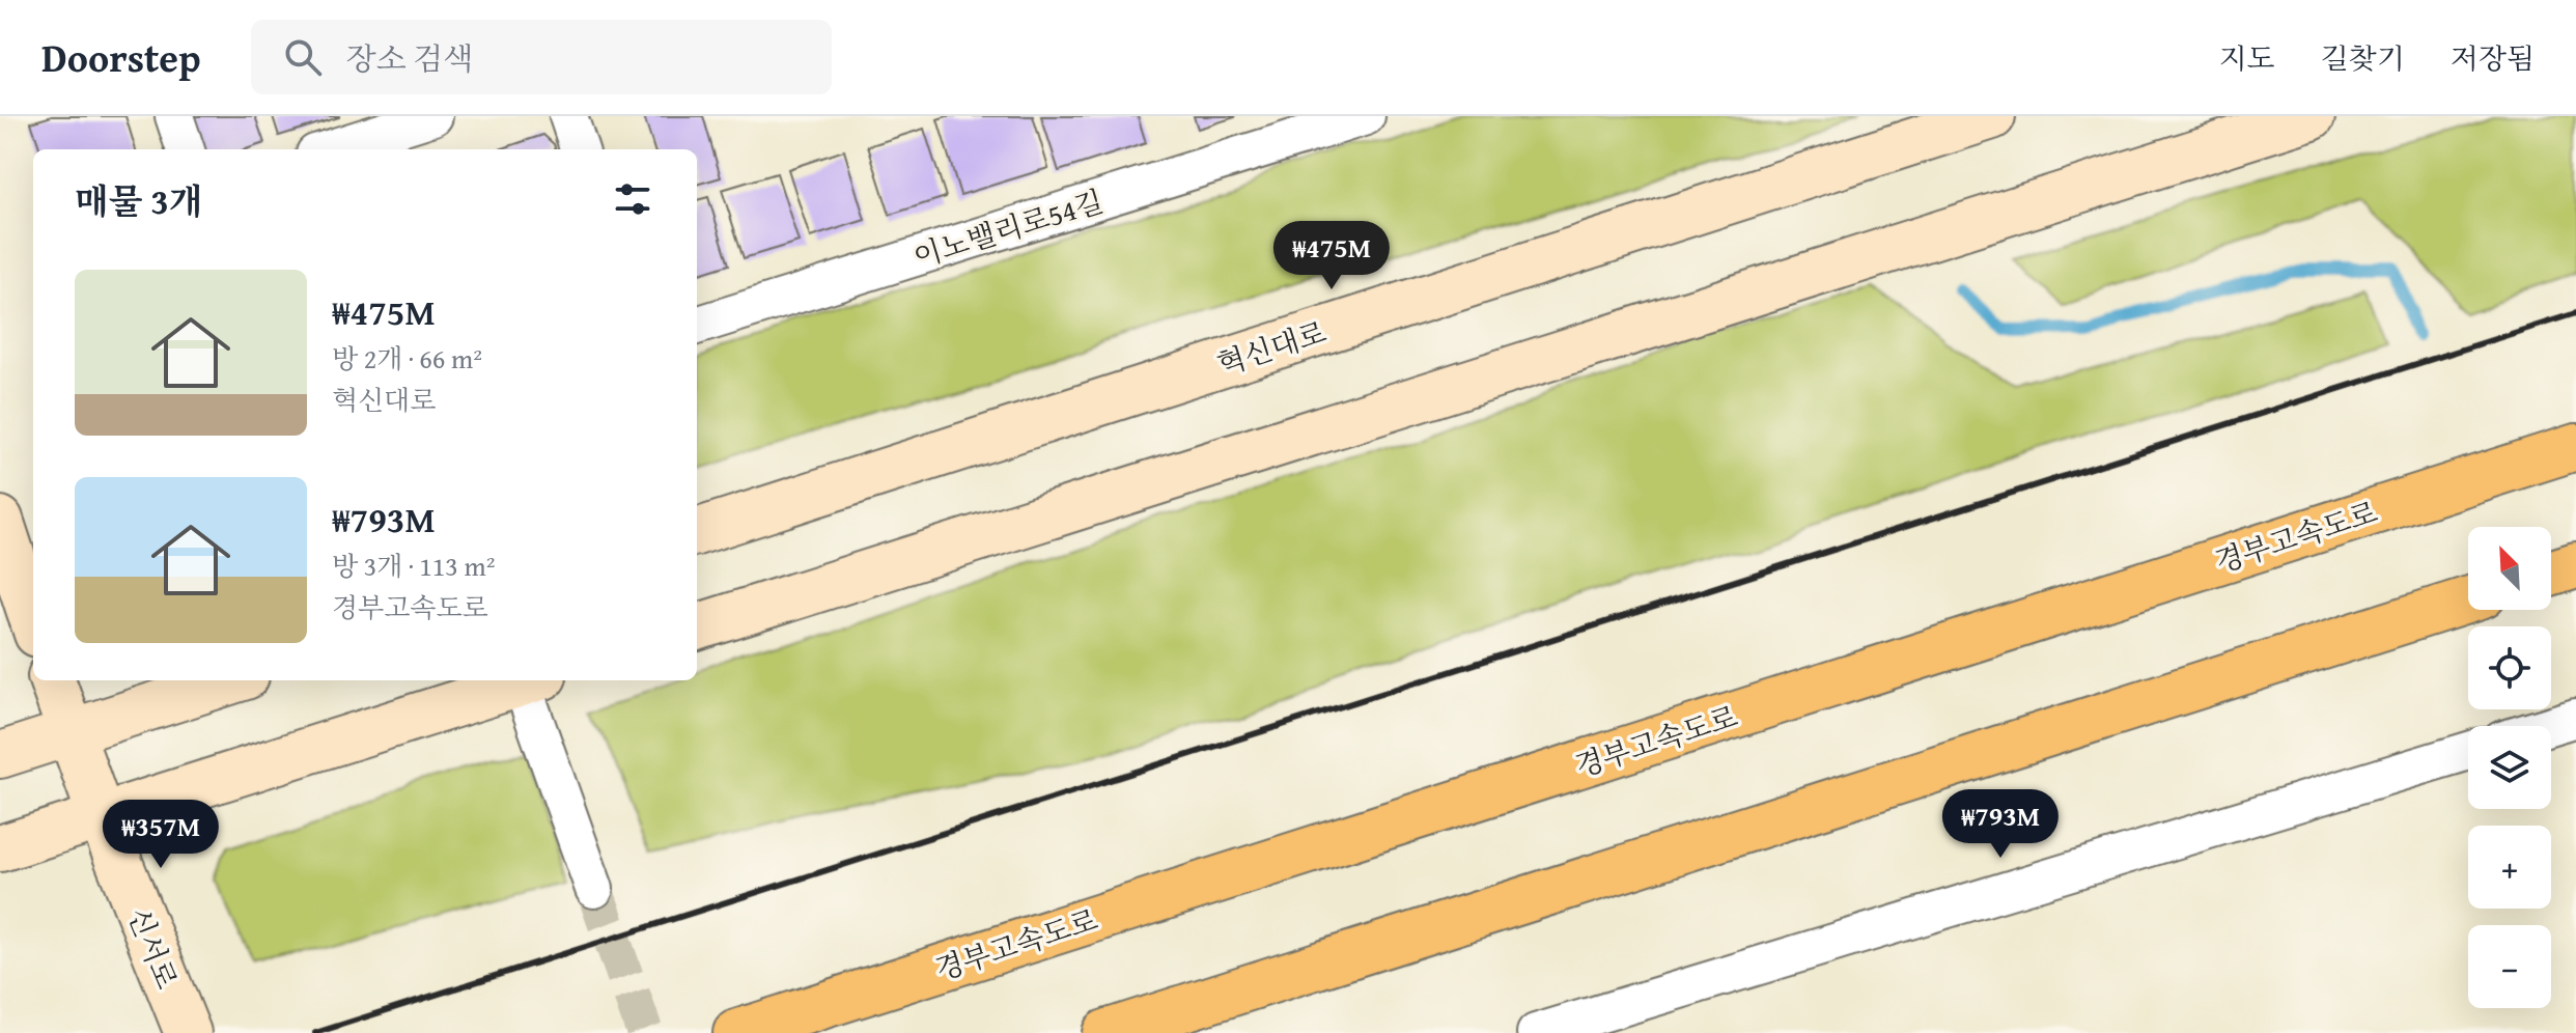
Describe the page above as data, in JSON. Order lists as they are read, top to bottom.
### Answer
{
  "streets": {
    "highway": ["경부고속도로"],
    "main road": ["혁신대로", "신서로"],
    "street": ["이노밸리로54길"]
  },
  "north": "top left",
  "page": {
    "header": "Doorstep",
    "search": "장소 검색",
    "nav": ["지도", "길찾기", "저장됨"],
    "heading": "매물 3개",
    "price": ["₩475M", "₩793M", "₩357M"],
    "list": [
      {
        "name": "₩475M",
        "note": "방 2개 · 66 m² · 혁신대로"
      },
      {
        "name": "₩793M",
        "note": "방 3개 · 113 m² · 경부고속도로"
      }
    ],
    "map_buttons": ["+", "−"]
  }
}
